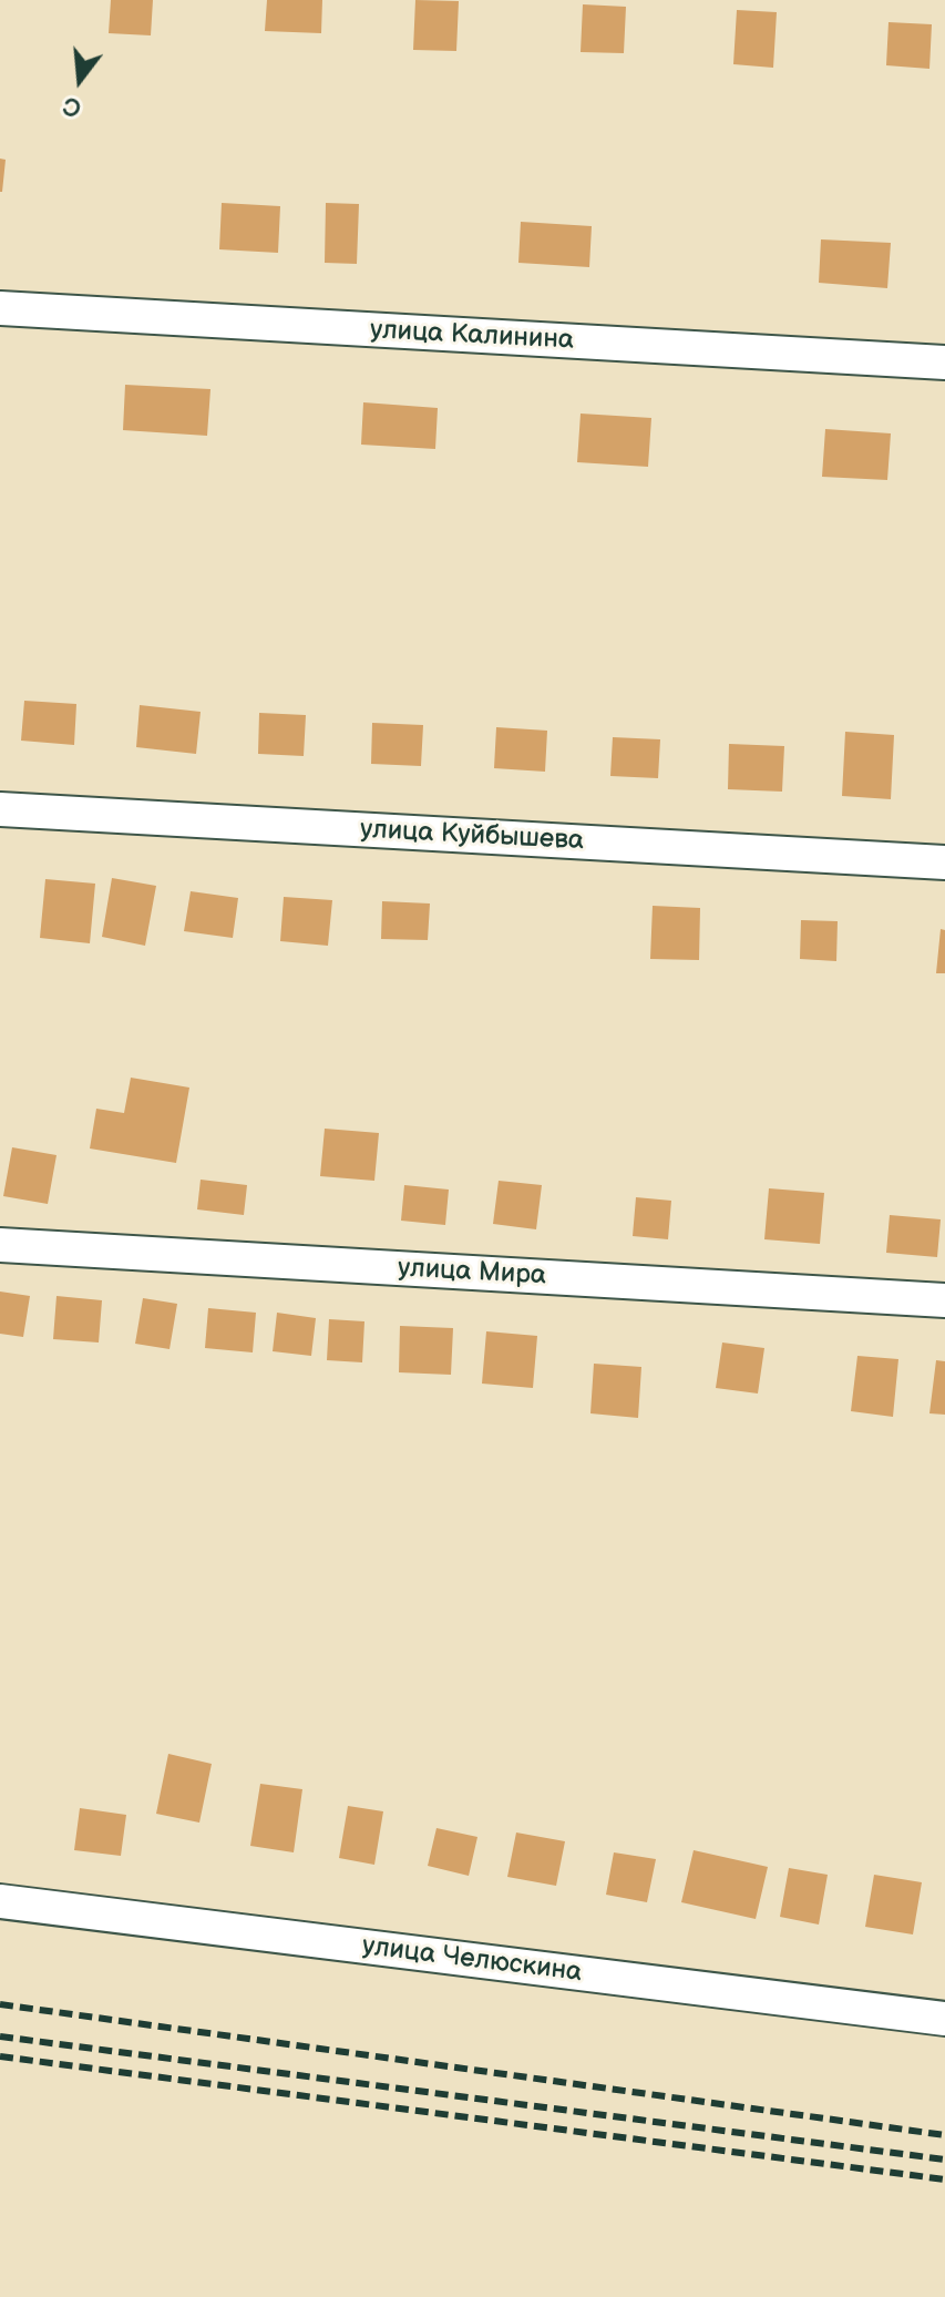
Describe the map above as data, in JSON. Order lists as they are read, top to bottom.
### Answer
{
  "streets": {
    "street": [
      "улица Калинина",
      "улица Куйбышева",
      "улица Мира",
      "улица Челюскина"
    ]
  },
  "north": "bottom"
}
